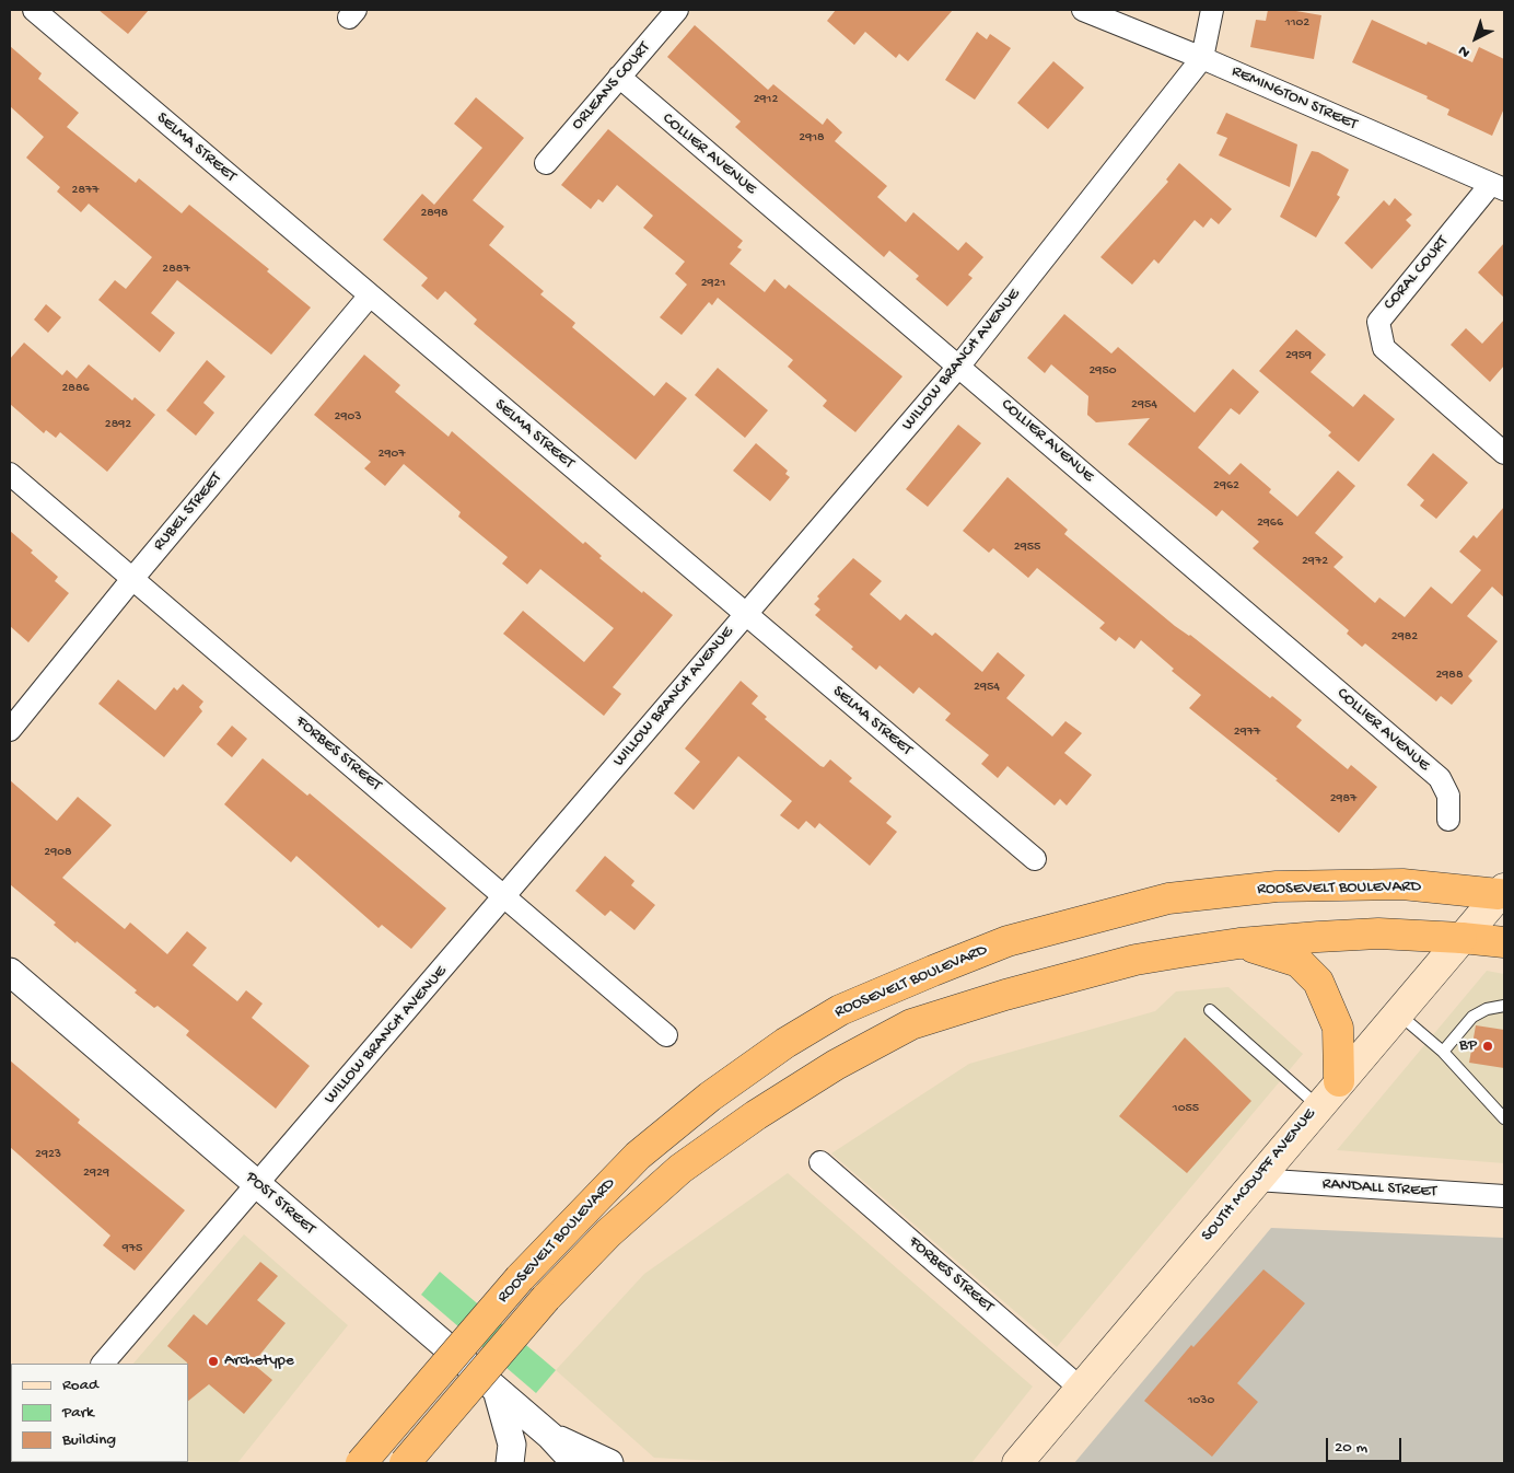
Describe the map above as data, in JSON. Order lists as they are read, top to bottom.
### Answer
{
  "streets": {
    "highway": ["ROOSEVELT BOULEVARD"],
    "main road": ["SOUTH MCDUFF AVENUE"],
    "street": [
      "ORLEANS COURT",
      "REMINGTON STREET",
      "SELMA STREET",
      "COLLIER AVENUE",
      "CORAL COURT",
      "WILLOW BRANCH AVENUE",
      "RUBEL STREET",
      "FORBES STREET",
      "RANDALL STREET",
      "POST STREET"
    ]
  },
  "crossings": [
    ["ORLEANS COURT", "COLLIER AVENUE"],
    ["REMINGTON STREET", "CORAL COURT"],
    ["REMINGTON STREET", "WILLOW BRANCH AVENUE"],
    ["SELMA STREET", "WILLOW BRANCH AVENUE"],
    ["SELMA STREET", "RUBEL STREET"],
    ["COLLIER AVENUE", "WILLOW BRANCH AVENUE"],
    ["WILLOW BRANCH AVENUE", "FORBES STREET"],
    ["WILLOW BRANCH AVENUE", "POST STREET"],
    ["RUBEL STREET", "FORBES STREET"],
    ["FORBES STREET", "SOUTH MCDUFF AVENUE"],
    ["ROOSEVELT BOULEVARD", "SOUTH MCDUFF AVENUE"],
    ["SOUTH MCDUFF AVENUE", "RANDALL STREET"]
  ],
  "places": ["BP", "Archetype"],
  "house_numbers": [
    "1102",
    "2912",
    "2918",
    "2877",
    "2898",
    "2887",
    "2921",
    "2959",
    "2950",
    "2886",
    "2954",
    "2903",
    "2892",
    "2907",
    "2962",
    "2966",
    "2955",
    "2972",
    "2982",
    "2988",
    "2954",
    "2977",
    "2987",
    "2908",
    "1055",
    "2923",
    "2929",
    "975",
    "1030"
  ],
  "legend": ["Road", "Park", "Building"],
  "scale_bar": "20 m",
  "north": "bottom left"
}
